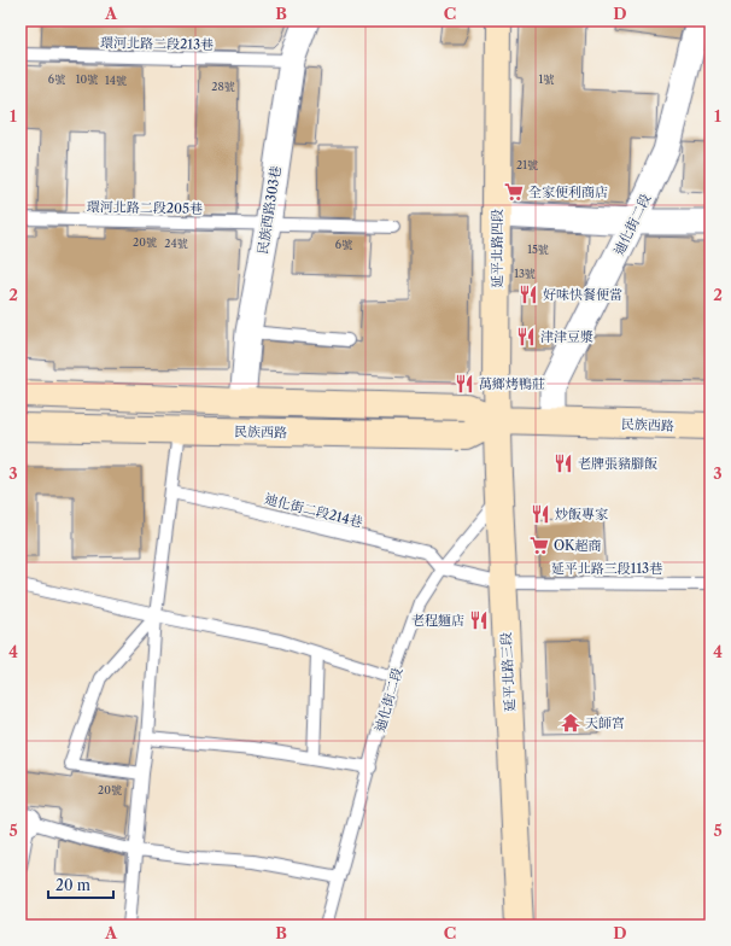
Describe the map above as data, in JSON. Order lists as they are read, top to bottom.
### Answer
{
  "streets": {
    "street": [
      "民族西路303巷",
      "迪化街二段",
      "延平北路四段",
      "民族西路",
      "延平北路三段"
    ],
    "lane": [
      "環河北路二段213巷",
      "環河北路二段205巷",
      "迪化街二段214巷",
      "延平北路三段113巷"
    ]
  },
  "crossings": [
    ["環河北路二段213巷", "民族西路303巷"],
    ["環河北路二段205巷", "民族西路303巷"],
    ["民族西路303巷", "民族西路"],
    ["迪化街二段", "民族西路"],
    ["迪化街二段", "迪化街二段214巷"],
    ["迪化街二段", "延平北路三段113巷"],
    ["迪化街二段", "延平北路三段"],
    ["延平北路四段", "民族西路"],
    ["延平北路四段", "延平北路三段"],
    ["民族西路", "延平北路三段"],
    ["迪化街二段214巷", "延平北路三段113巷"],
    ["延平北路三段113巷", "延平北路三段"]
  ],
  "places": {
    "supermarket": ["全家便利商店", "OK超商"],
    "restaurant": [
      "好味快餐便當",
      "津津豆漿",
      "萬鄉烤鴨莊",
      "老牌張豬腳飯",
      "炒飯專家",
      "老程麵店"
    ],
    "temple": ["天師宮"]
  },
  "house_numbers": [
    "6號",
    "10號",
    "1號",
    "14號",
    "28號",
    "21號",
    "20號",
    "24號",
    "6號",
    "15號",
    "13號",
    "20號"
  ],
  "scale_bar": "20 m",
  "grid": {
    "columns": [
      "A",
      "B",
      "C",
      "D"
    ],
    "rows": [
      "1",
      "2",
      "3",
      "4",
      "5"
    ]
  }
}
